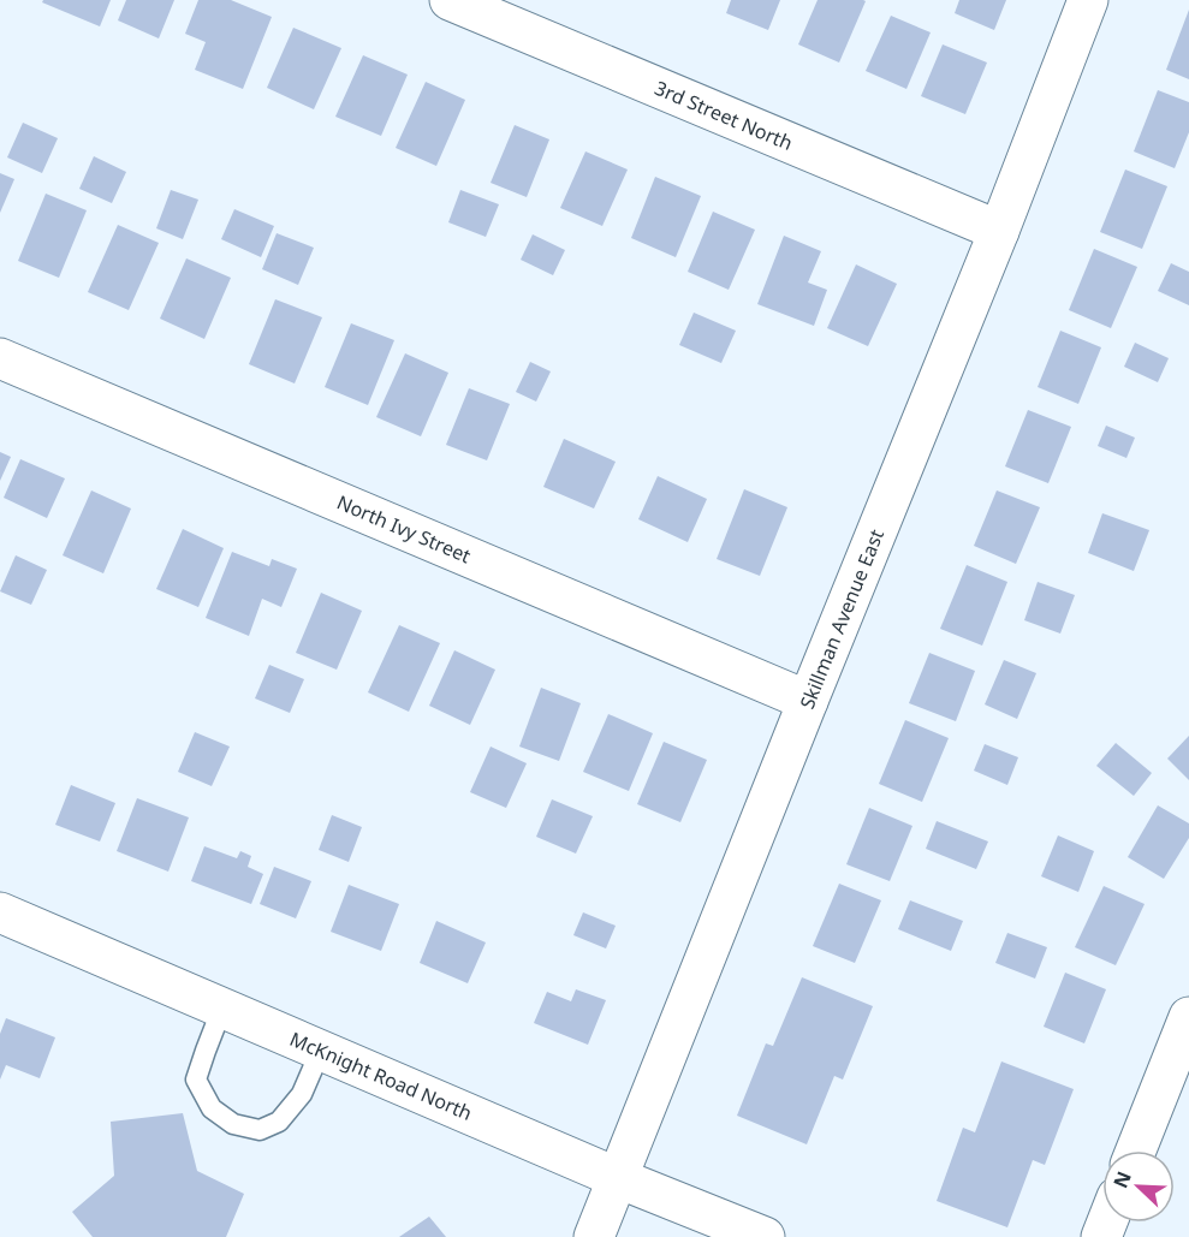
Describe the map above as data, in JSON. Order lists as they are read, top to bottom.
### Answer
{
  "streets": {
    "street": [
      "3rd Street North",
      "North Ivy Street",
      "Skillman Avenue East",
      "McKnight Road North"
    ]
  },
  "crossings": [
    ["3rd Street North", "Skillman Avenue East"],
    ["North Ivy Street", "Skillman Avenue East"],
    ["Skillman Avenue East", "McKnight Road North"]
  ],
  "north": "top left"
}
